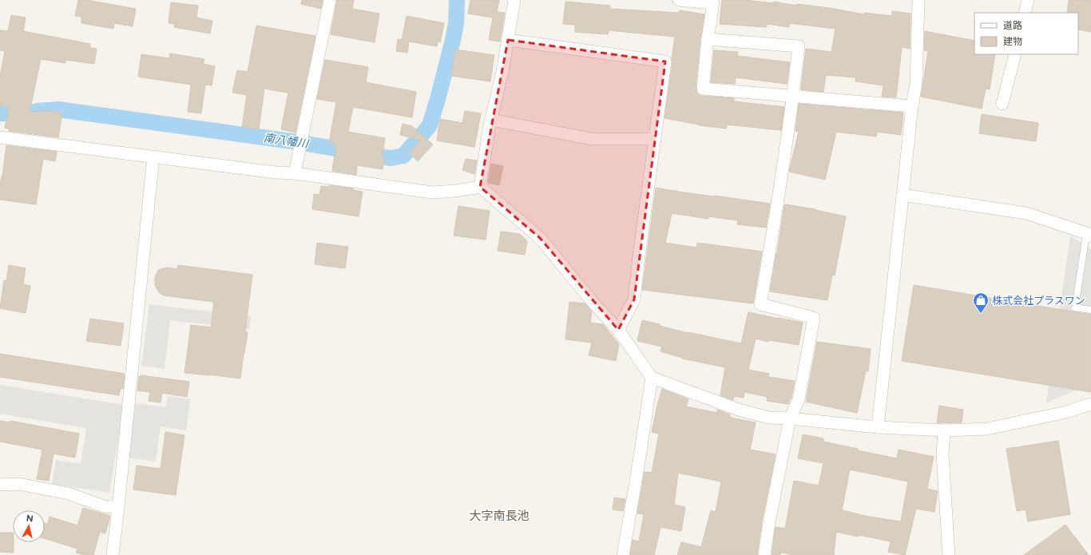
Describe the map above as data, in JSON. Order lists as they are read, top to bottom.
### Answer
{
  "districts": ["大字南長池"],
  "water": ["南八幡川"],
  "places": {
    "shop": ["株式会社プラスワン"]
  },
  "legend": ["道路", "建物"],
  "north": "top"
}
